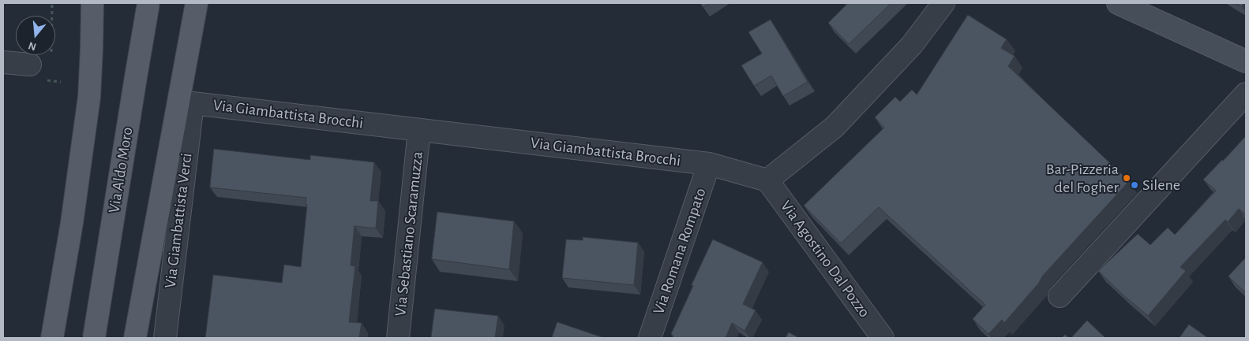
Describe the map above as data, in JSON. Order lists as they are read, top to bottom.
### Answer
{
  "streets": {
    "main road": ["Via Aldo Moro"],
    "street": [
      "Via Giambattista Brocchi",
      "Via Giambattista Verci",
      "Via Sebastiano Scaramuzza",
      "Via Romana Rompato",
      "Via Agostino Dal Pozzo"
    ]
  },
  "crossings": [
    ["Via Giambattista Brocchi", "Via Giambattista Verci"],
    ["Via Giambattista Brocchi", "Via Sebastiano Scaramuzza"],
    ["Via Giambattista Brocchi", "Via Romana Rompato"],
    ["Via Giambattista Brocchi", "Via Agostino Dal Pozzo"]
  ],
  "places": ["Bar-Pizzeria del Fogher", "Silene"],
  "north": "bottom"
}
